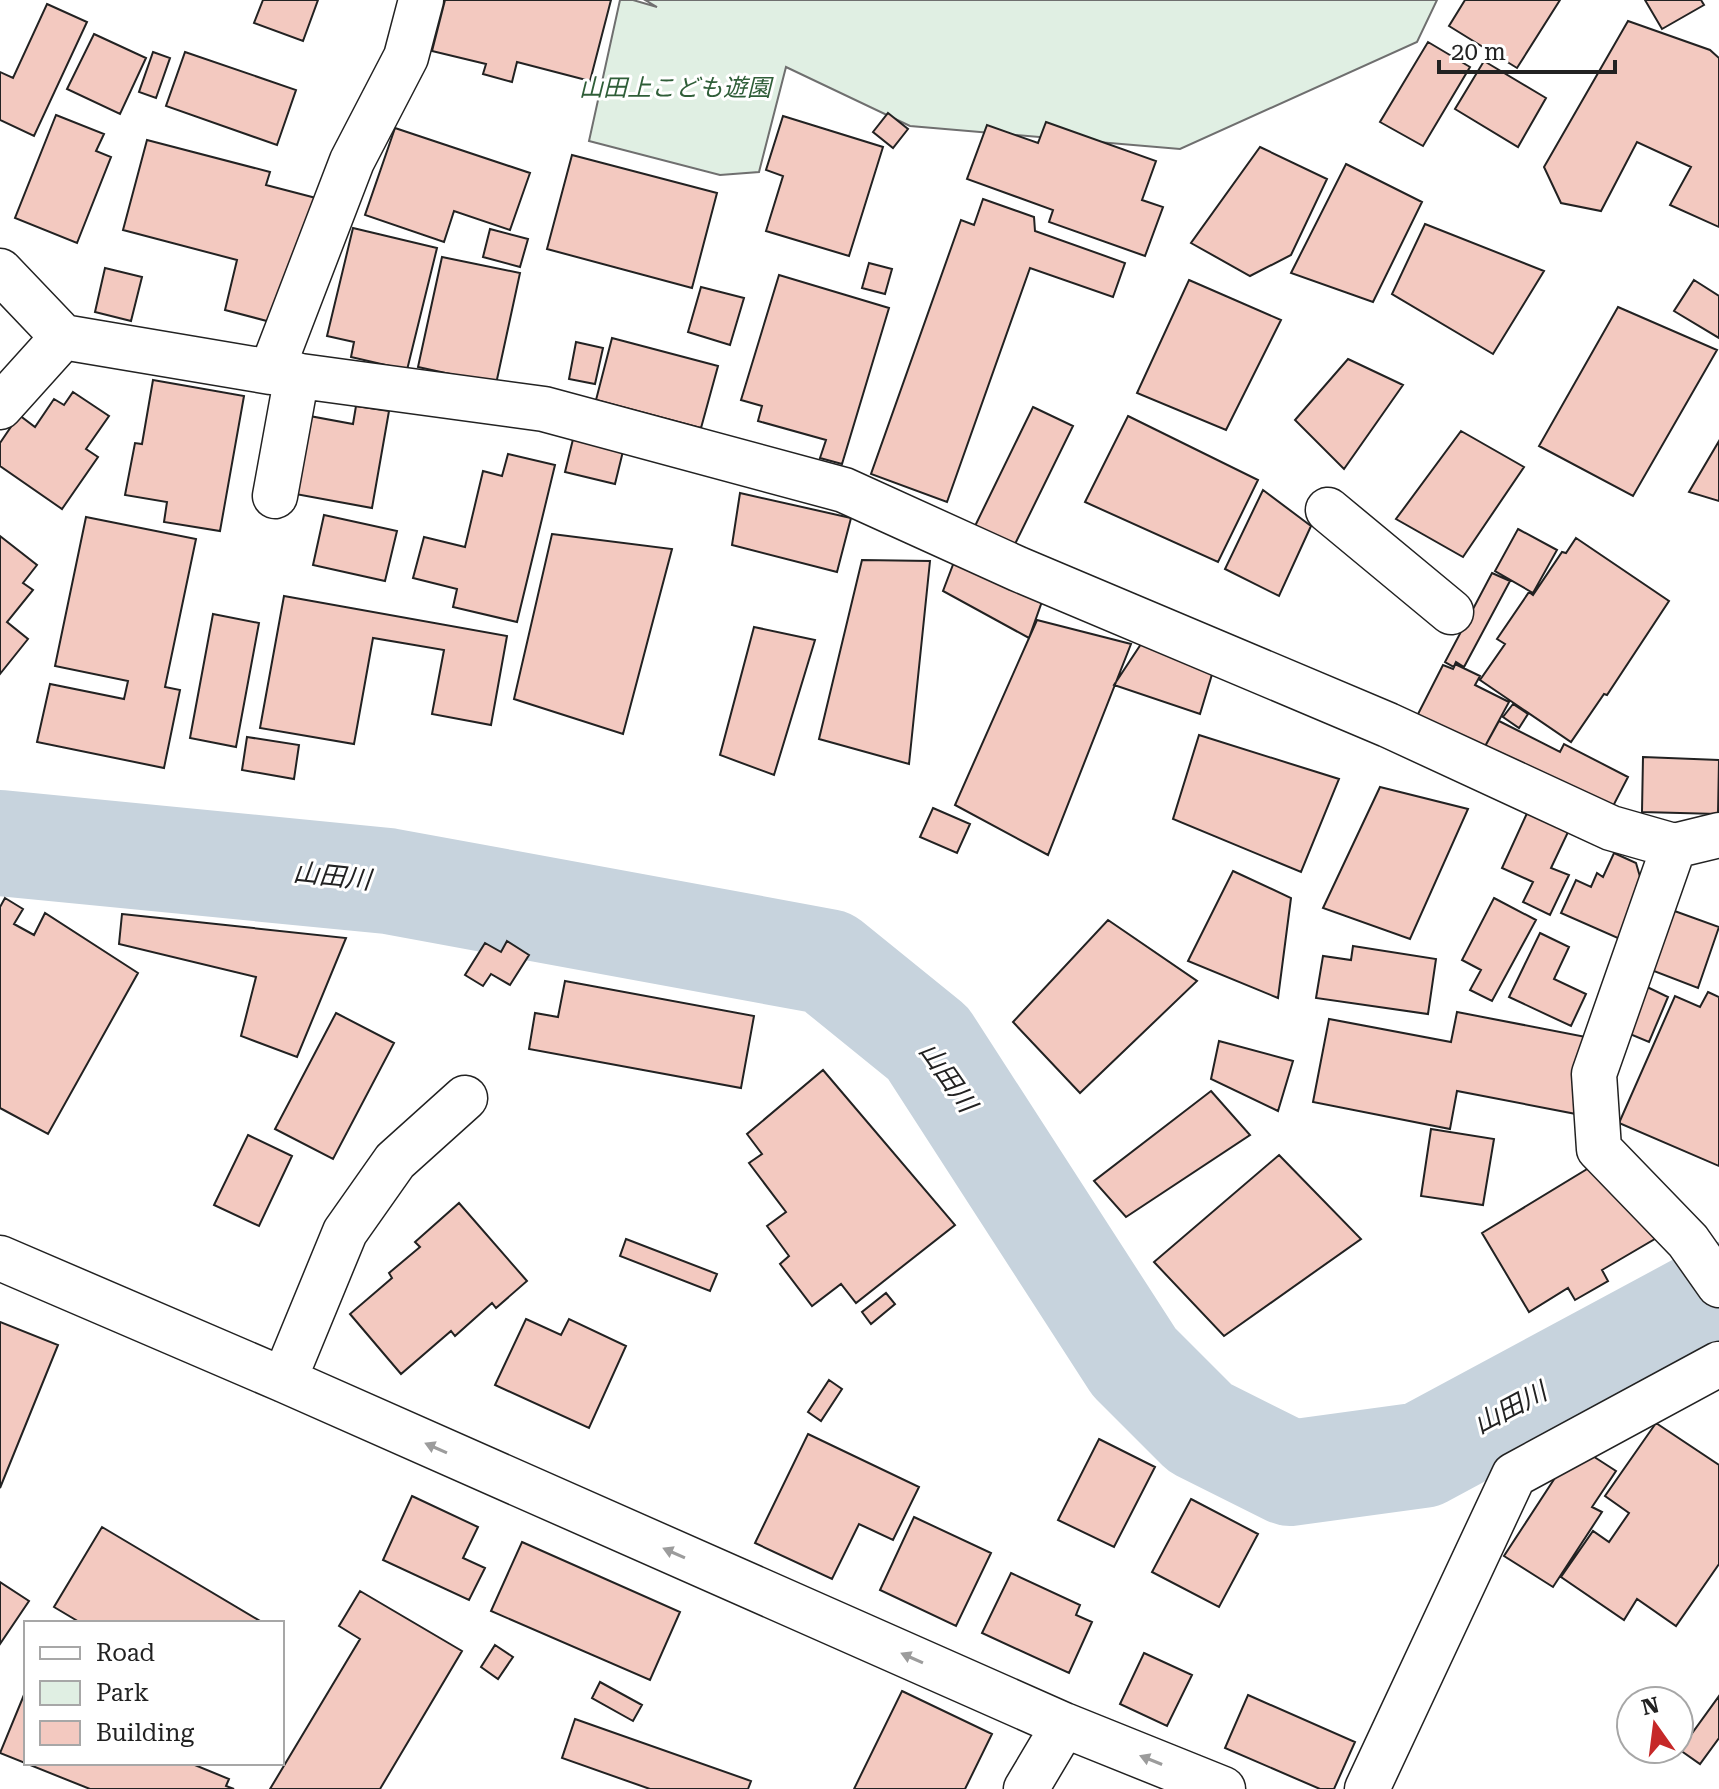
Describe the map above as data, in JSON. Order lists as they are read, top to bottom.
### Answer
{
  "water": ["山田川"],
  "parks": ["山田上こども遊園"],
  "legend": ["Road", "Park", "Building"],
  "scale_bar": "20 m",
  "north": "top"
}
